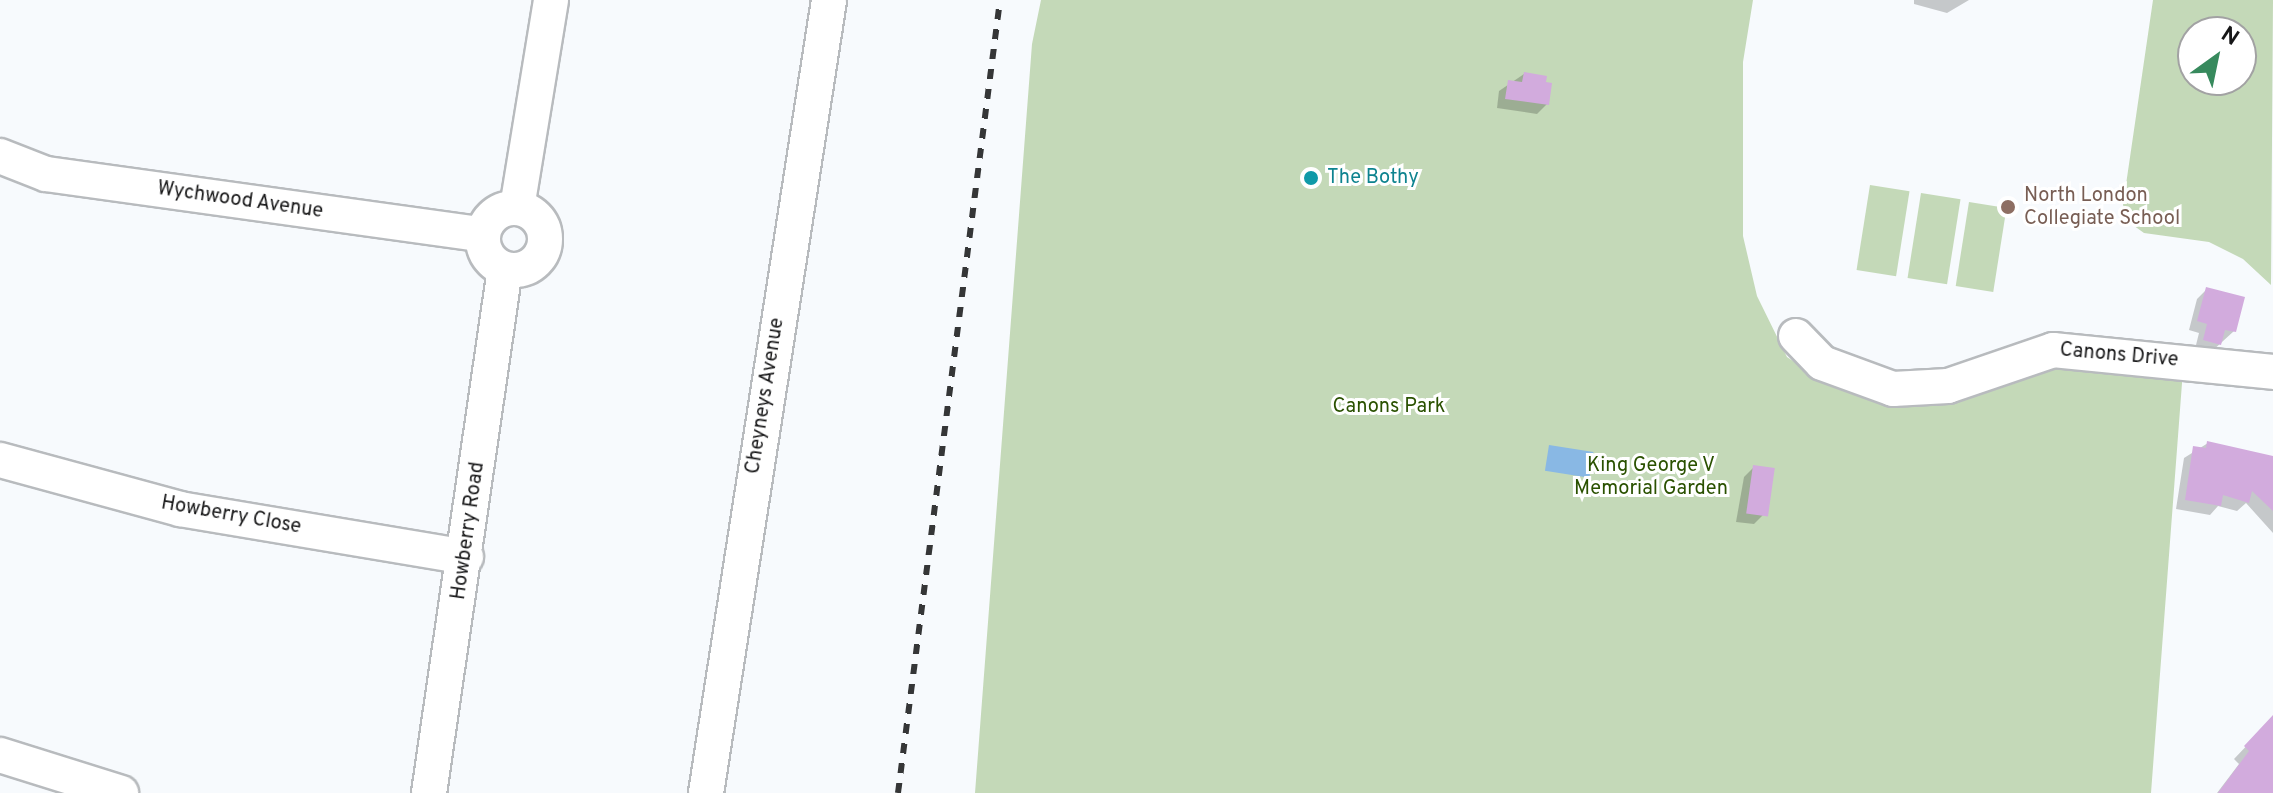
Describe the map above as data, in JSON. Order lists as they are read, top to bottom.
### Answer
{
  "streets": {
    "street": [
      "Wychwood Avenue",
      "Canons Drive",
      "Cheyneys Avenue",
      "Howberry Close",
      "Howberry Road"
    ]
  },
  "crossings": [
    ["Wychwood Avenue", "Howberry Road"],
    ["Howberry Close", "Howberry Road"]
  ],
  "parks": ["Canons Park", "King George V Memorial Garden"],
  "places": ["The Bothy", "North London Collegiate School"],
  "north": "top right"
}
